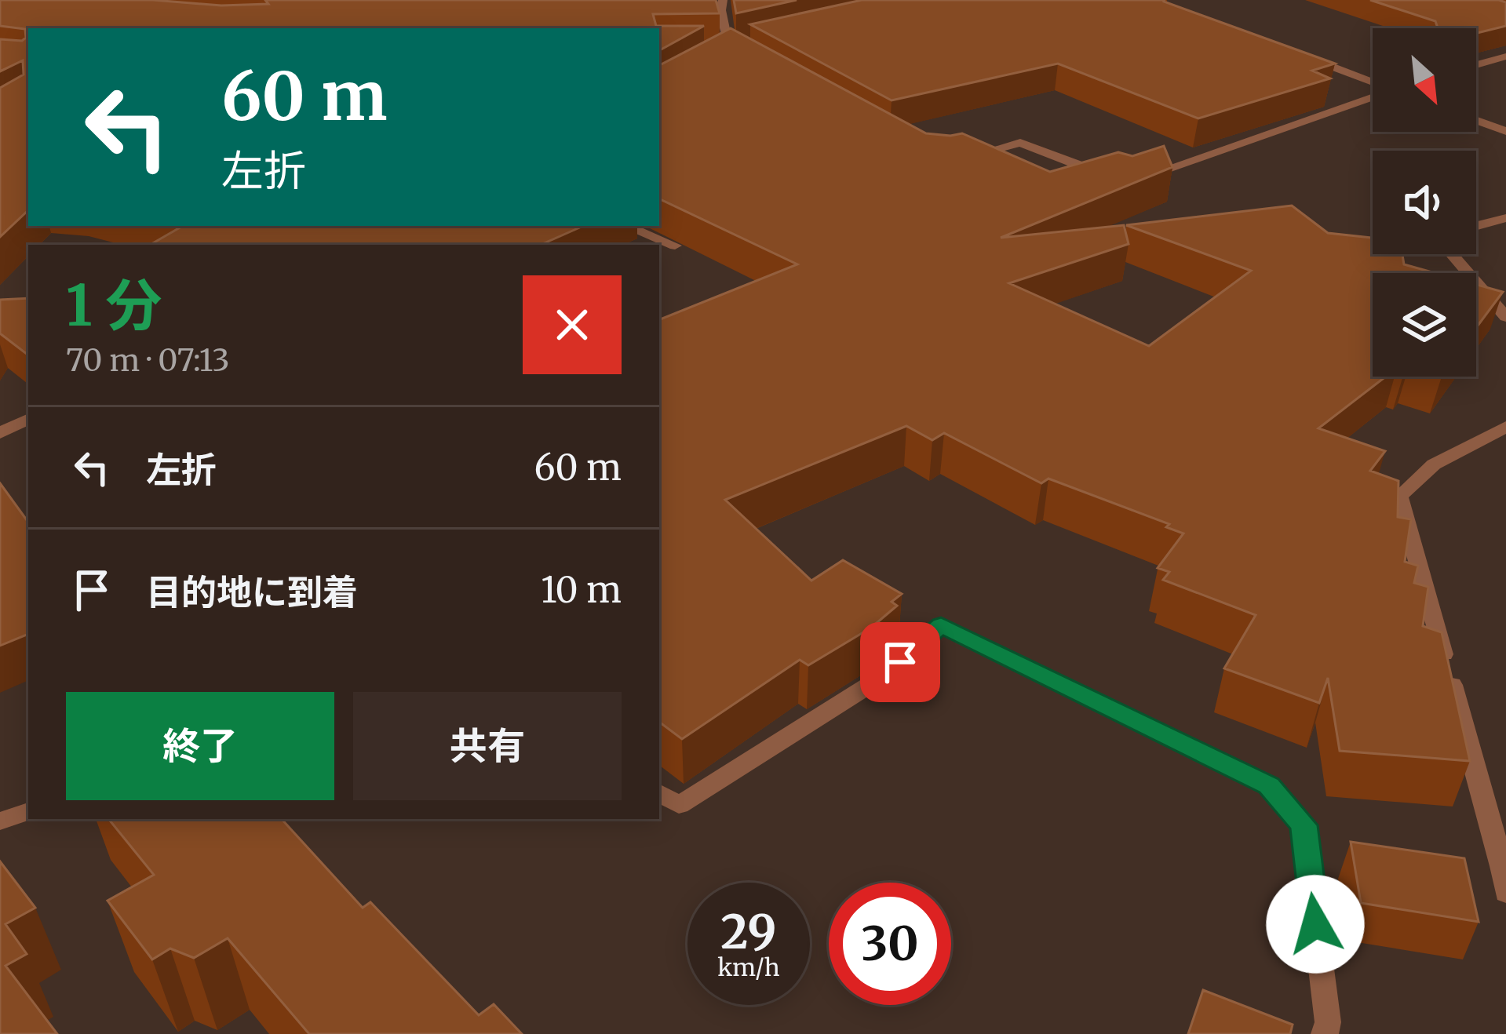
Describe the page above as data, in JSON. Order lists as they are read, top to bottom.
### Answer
{
  "north": "bottom right",
  "page": {
    "turn": ["60 m", "左折"],
    "heading": ["1 分", "70 m · 07:13"],
    "list": [
      {
        "name": "左折",
        "value": "60 m"
      },
      {
        "name": "目的地に到着",
        "value": "10 m"
      }
    ],
    "buttons": ["終了", "共有"],
    "speed": "29 km/h",
    "limit": "30"
  }
}
